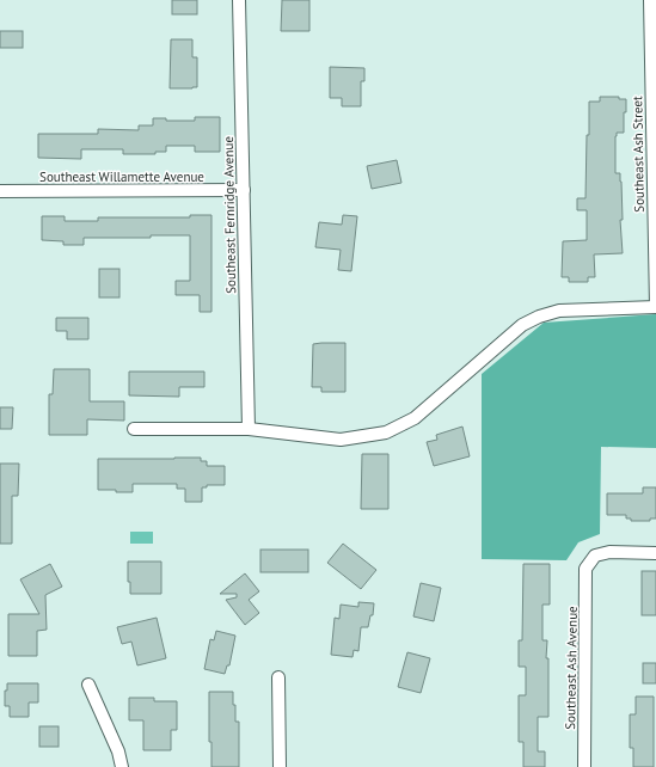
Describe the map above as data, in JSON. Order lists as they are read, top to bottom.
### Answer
{
  "streets": {
    "street": [
      "Southeast Ash Street",
      "Southeast Willamette Avenue",
      "Southeast Fernridge Avenue",
      "Southeast Ash Avenue"
    ]
  },
  "crossings": [
    ["Southeast Willamette Avenue", "Southeast Fernridge Avenue"]
  ]
}
